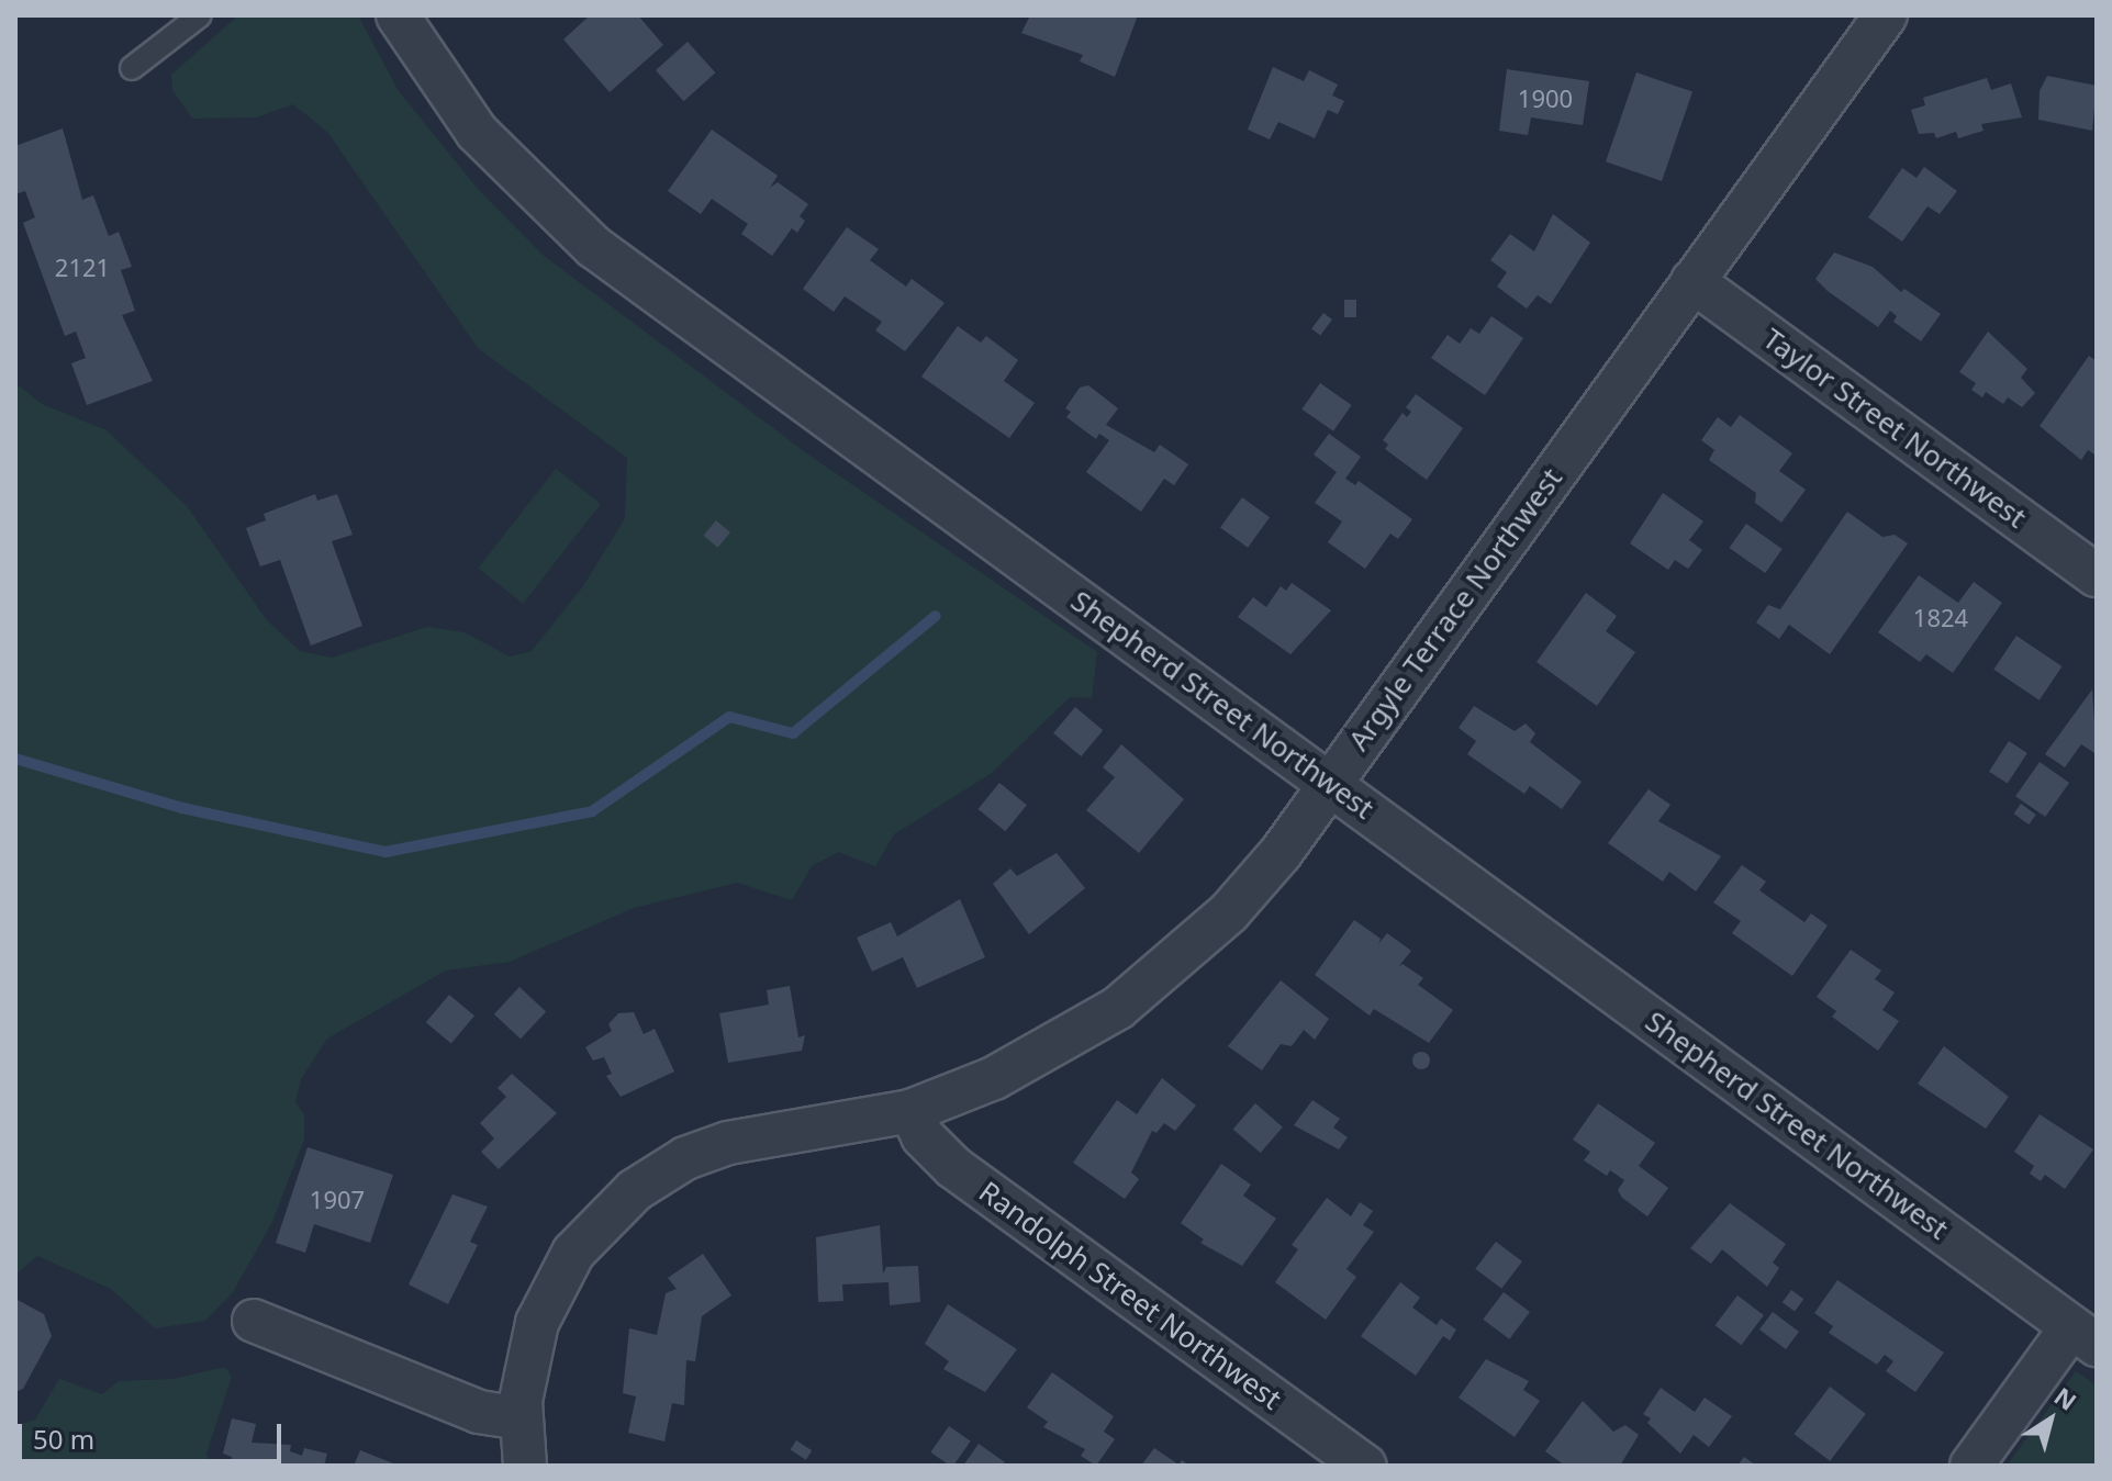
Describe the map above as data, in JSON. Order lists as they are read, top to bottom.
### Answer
{
  "streets": {
    "street": [
      "Taylor Street Northwest",
      "Argyle Terrace Northwest",
      "Shepherd Street Northwest",
      "Randolph Street Northwest"
    ]
  },
  "crossings": [
    ["Taylor Street Northwest", "Argyle Terrace Northwest"],
    ["Argyle Terrace Northwest", "Shepherd Street Northwest"],
    ["Argyle Terrace Northwest", "Randolph Street Northwest"]
  ],
  "house_numbers": [
    "1900",
    "2121",
    "1824",
    "1907"
  ],
  "scale_bar": "50 m",
  "north": "top right"
}
